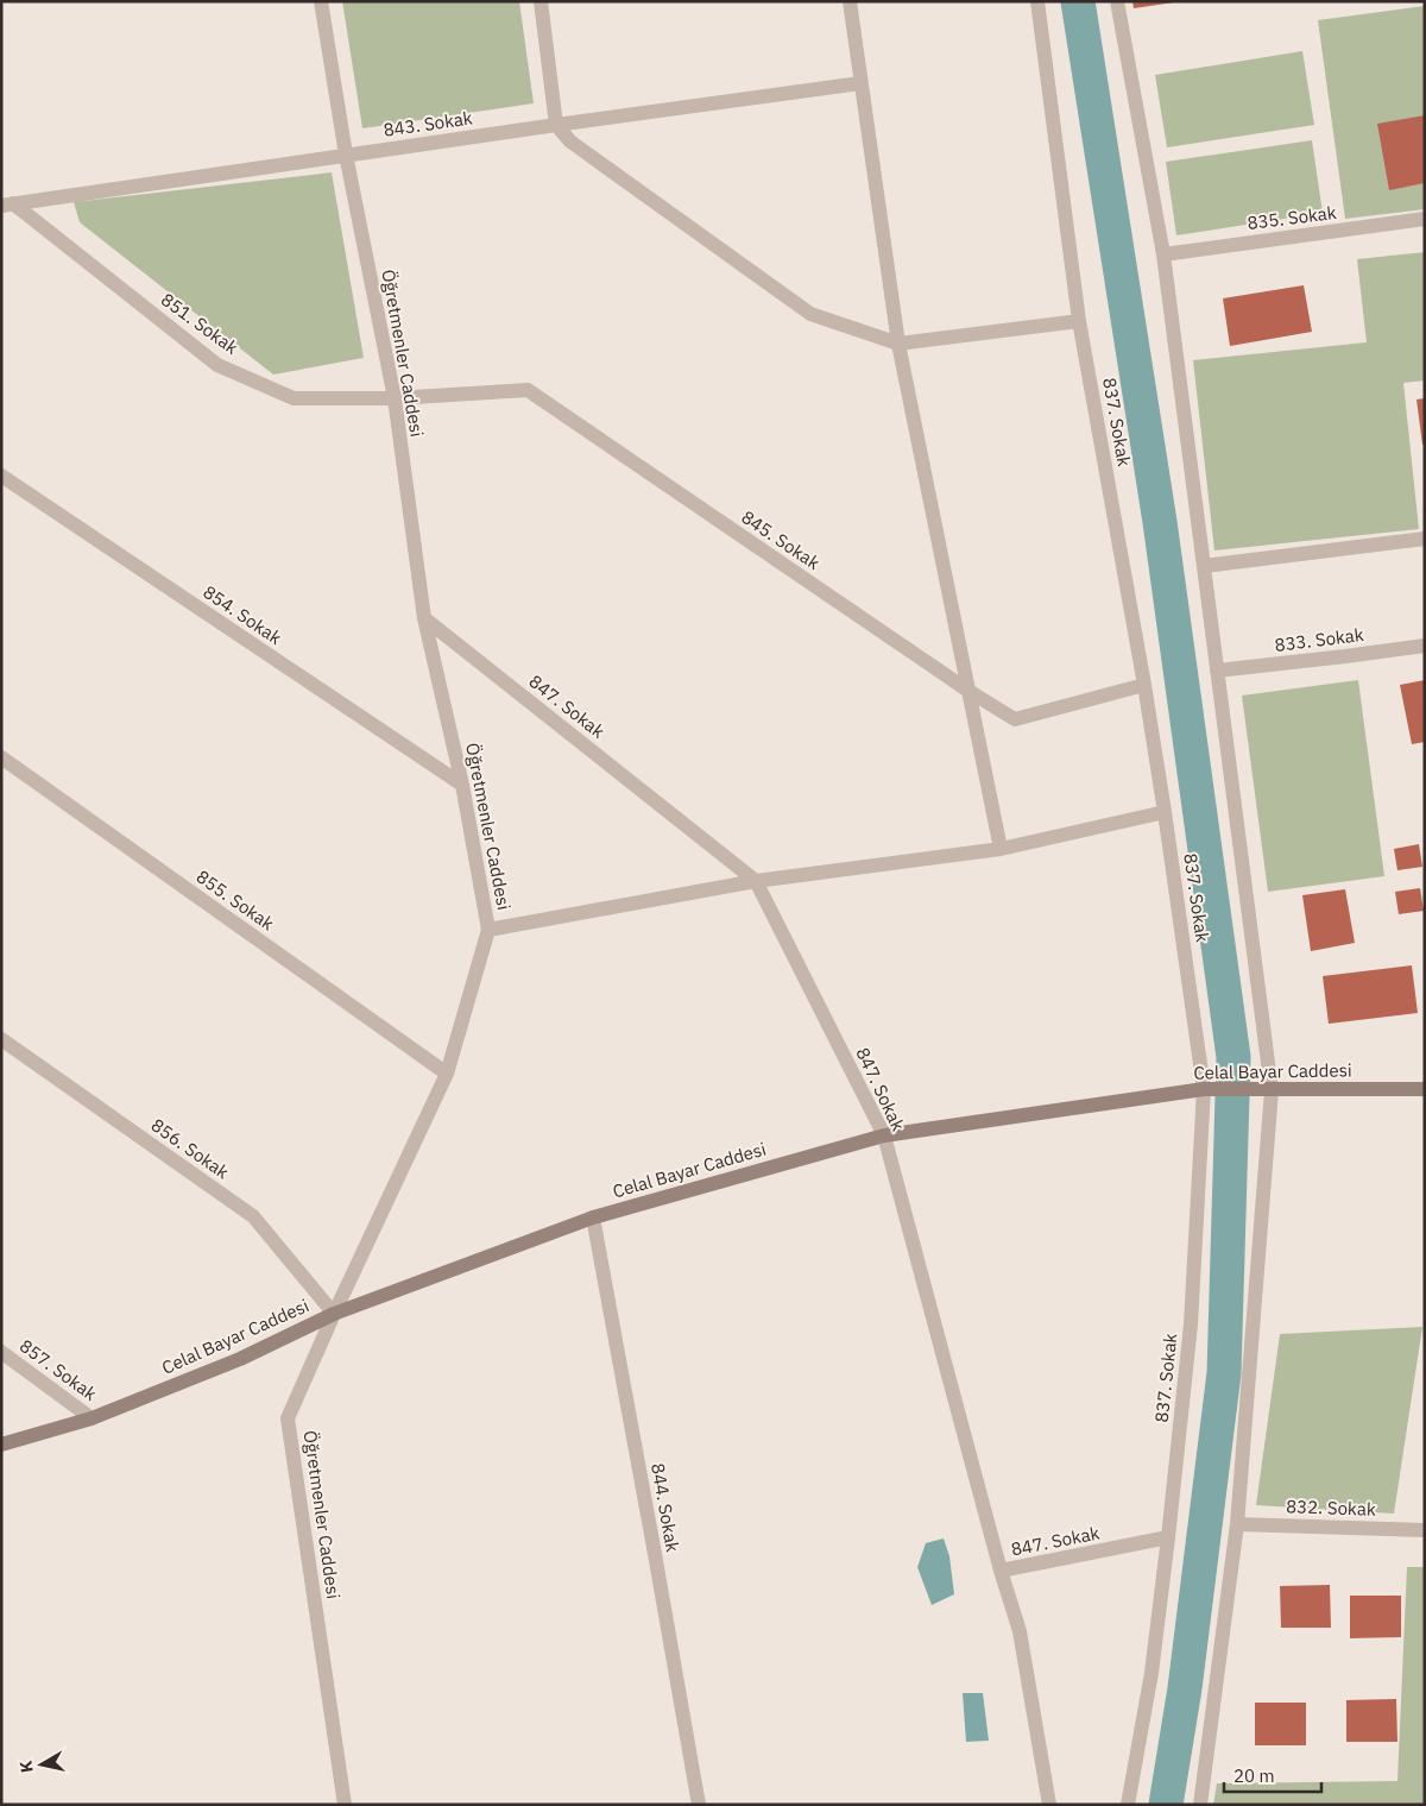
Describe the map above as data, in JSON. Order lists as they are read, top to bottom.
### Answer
{
  "streets": {
    "street": [
      "843. Sokak",
      "835. Sokak",
      "851. Sokak",
      "Öğretmenler Caddesi",
      "837. Sokak",
      "845. Sokak",
      "854. Sokak",
      "833. Sokak",
      "847. Sokak",
      "855. Sokak",
      "Celal Bayar Caddesi",
      "856. Sokak",
      "857. Sokak",
      "844. Sokak",
      "832. Sokak"
    ]
  },
  "crossings": [
    ["843. Sokak", "851. Sokak"],
    ["843. Sokak", "Öğretmenler Caddesi"],
    ["851. Sokak", "Öğretmenler Caddesi"],
    ["851. Sokak", "845. Sokak"],
    ["Öğretmenler Caddesi", "845. Sokak"],
    ["Öğretmenler Caddesi", "854. Sokak"],
    ["Öğretmenler Caddesi", "847. Sokak"],
    ["Öğretmenler Caddesi", "855. Sokak"],
    ["Öğretmenler Caddesi", "Celal Bayar Caddesi"],
    ["Öğretmenler Caddesi", "856. Sokak"],
    ["837. Sokak", "845. Sokak"],
    ["837. Sokak", "847. Sokak"],
    ["837. Sokak", "Celal Bayar Caddesi"],
    ["847. Sokak", "Celal Bayar Caddesi"],
    ["Celal Bayar Caddesi", "856. Sokak"],
    ["Celal Bayar Caddesi", "857. Sokak"],
    ["Celal Bayar Caddesi", "844. Sokak"]
  ],
  "scale_bar": "20 m",
  "north": "left"
}
